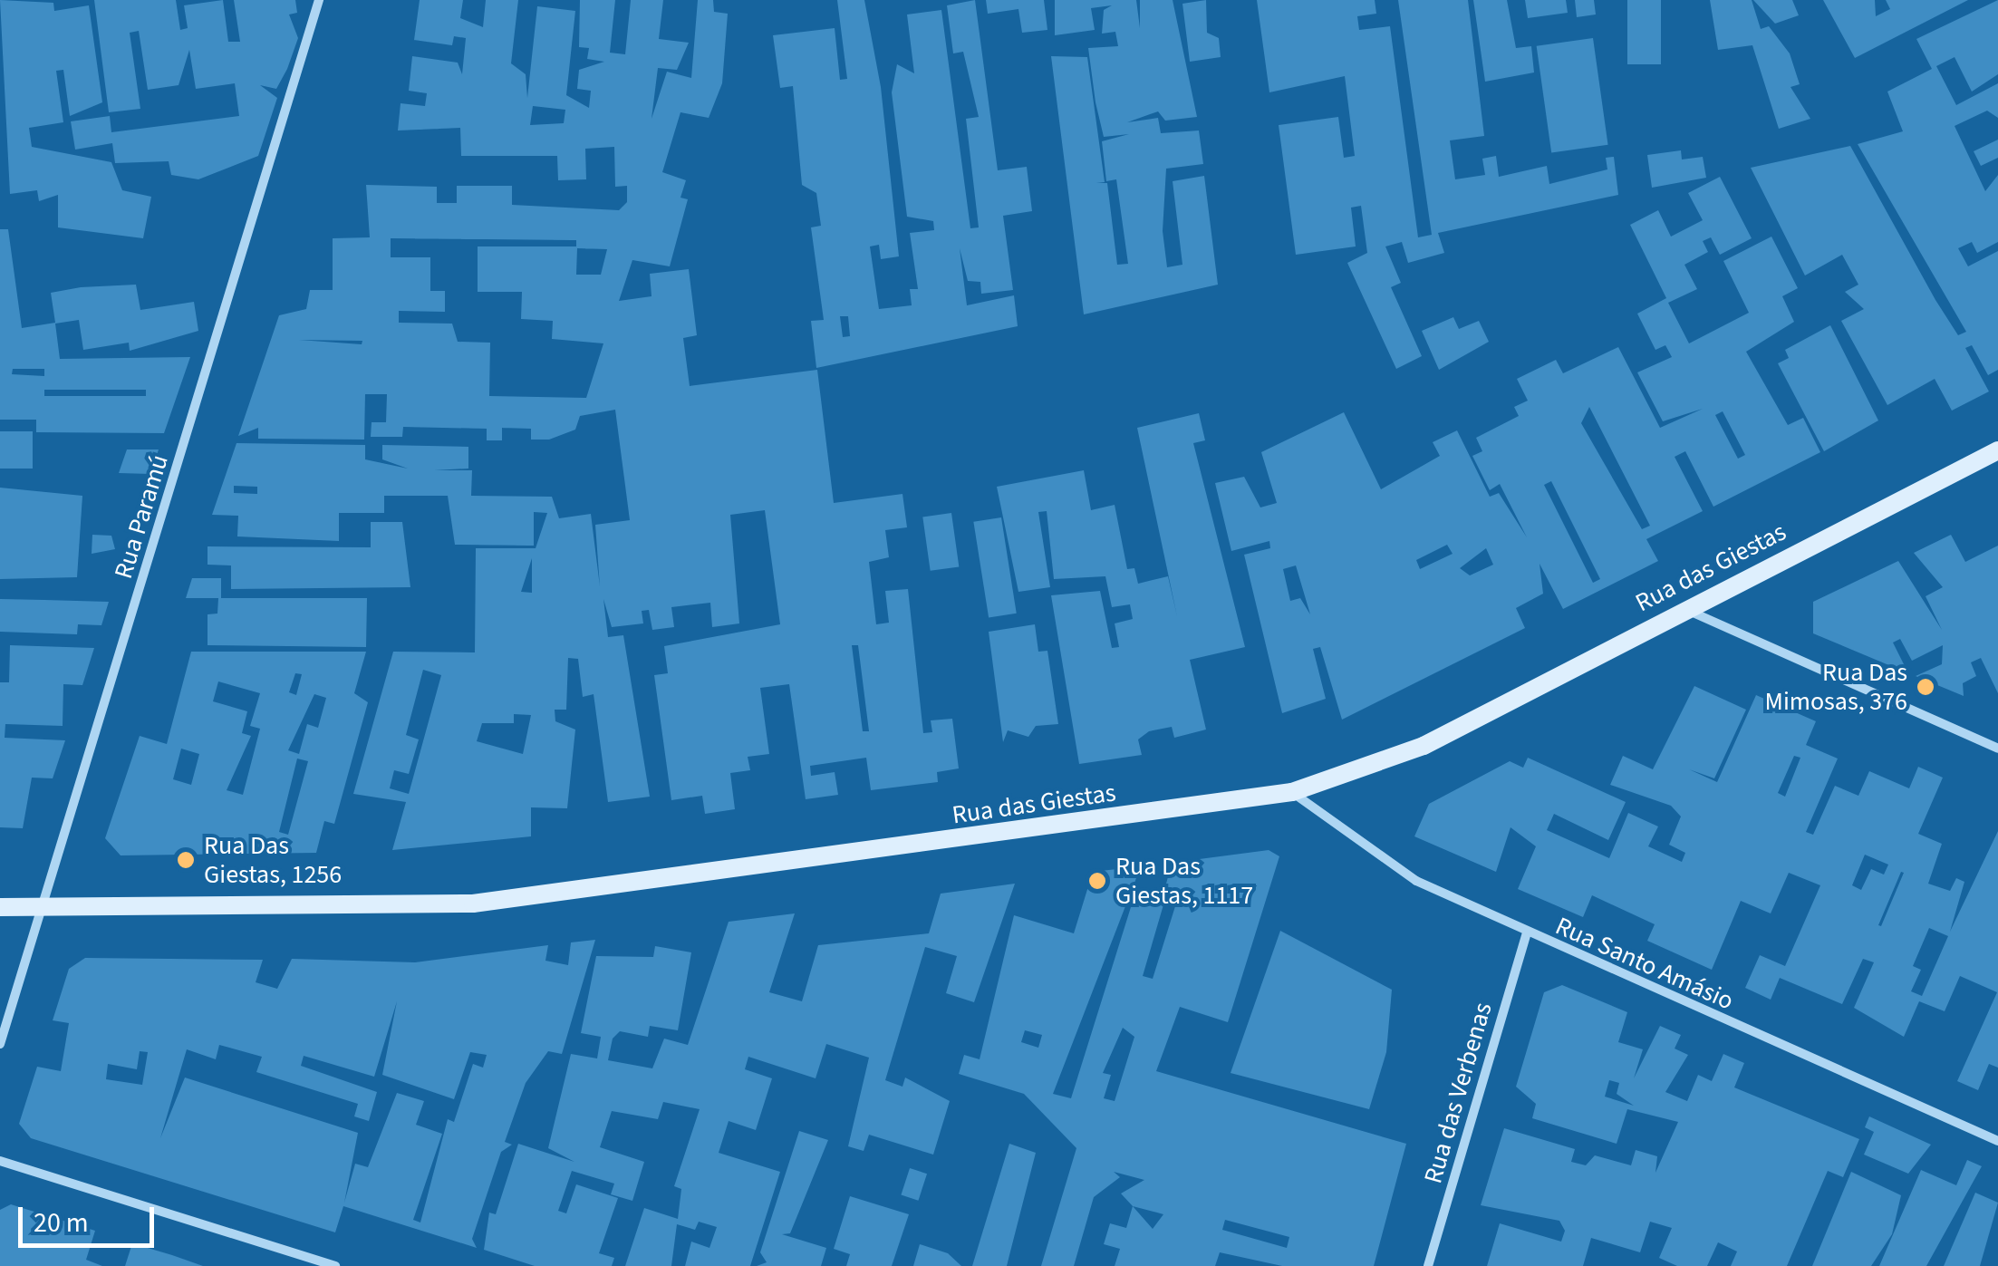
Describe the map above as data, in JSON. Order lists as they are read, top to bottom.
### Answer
{
  "streets": {
    "main road": ["Rua das Giestas"],
    "street": ["Rua Paramú", "Rua Santo Amásio", "Rua das Verbenas"]
  },
  "crossings": [
    ["Rua Paramú", "Rua das Giestas"],
    ["Rua das Giestas", "Rua Santo Amásio"],
    ["Rua Santo Amásio", "Rua das Verbenas"]
  ],
  "places": ["Rua Das Mimosas, 376", "Rua Das Giestas, 1256", "Rua Das Giestas, 1117"],
  "scale_bar": "20 m"
}
